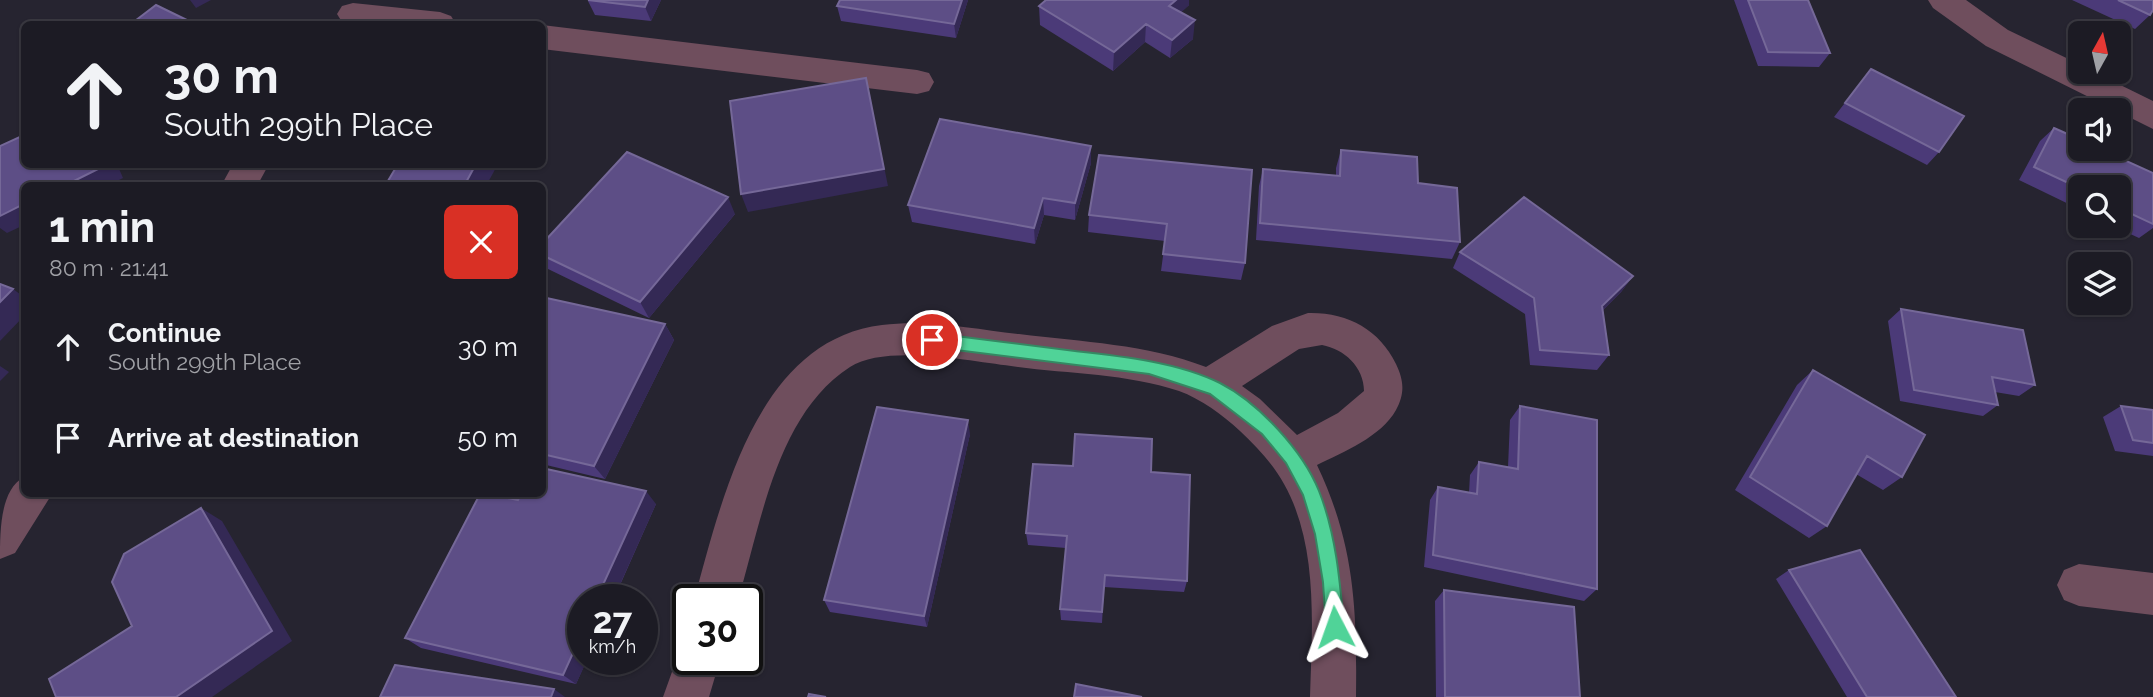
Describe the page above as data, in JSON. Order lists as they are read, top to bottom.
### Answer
{
  "north": "top",
  "page": {
    "turn": ["30 m", "South 299th Place"],
    "heading": ["1 min", "80 m · 21:41"],
    "list": [
      {
        "name": "Continue",
        "note": "South 299th Place",
        "value": "30 m"
      },
      {
        "name": "Arrive at destination",
        "value": "50 m"
      }
    ],
    "speed": "27 km/h",
    "limit": "30"
  }
}
